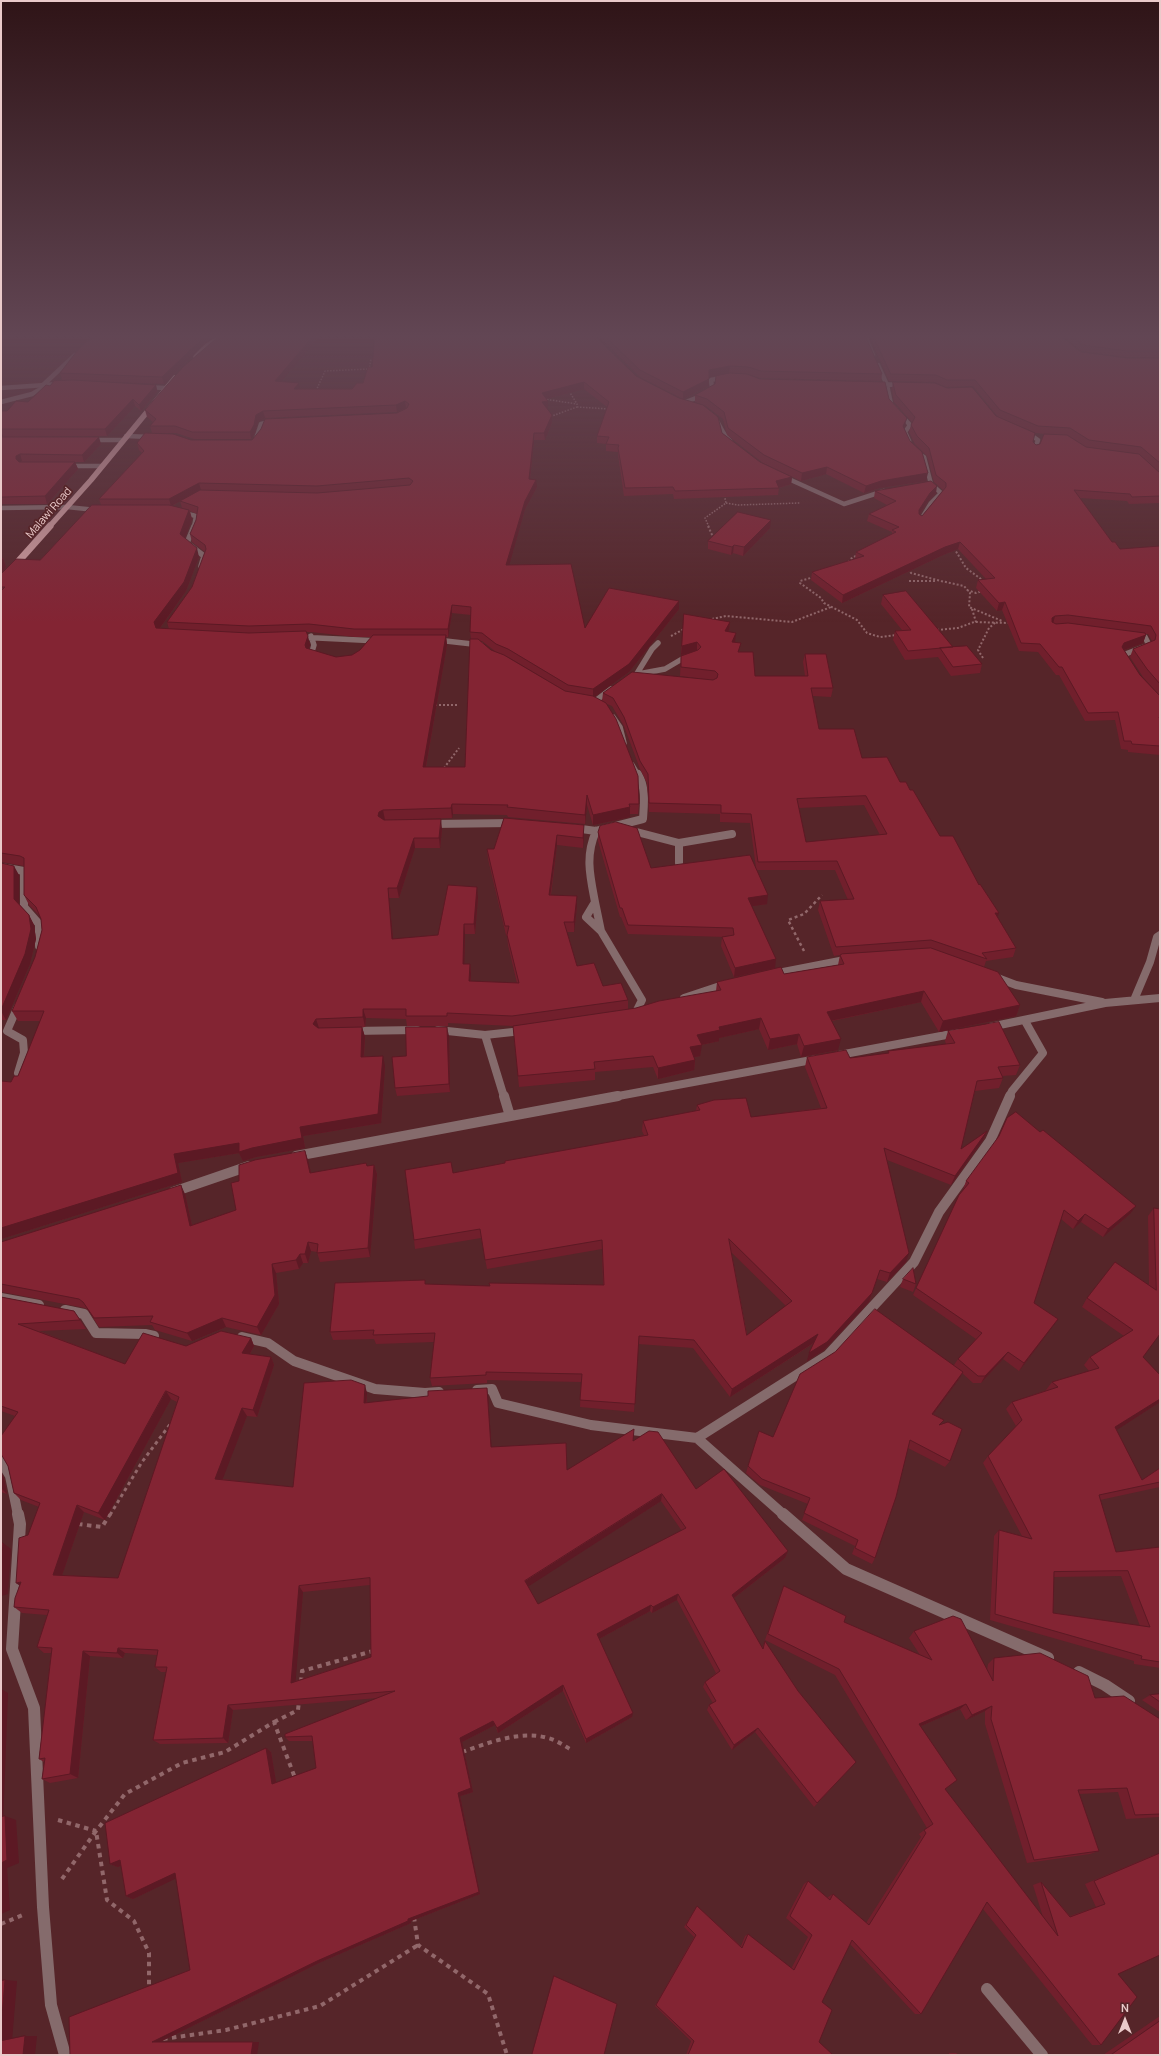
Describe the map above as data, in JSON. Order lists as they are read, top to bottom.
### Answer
{
  "streets": {
    "main road": ["Malawi Road"]
  },
  "north": "top"
}
